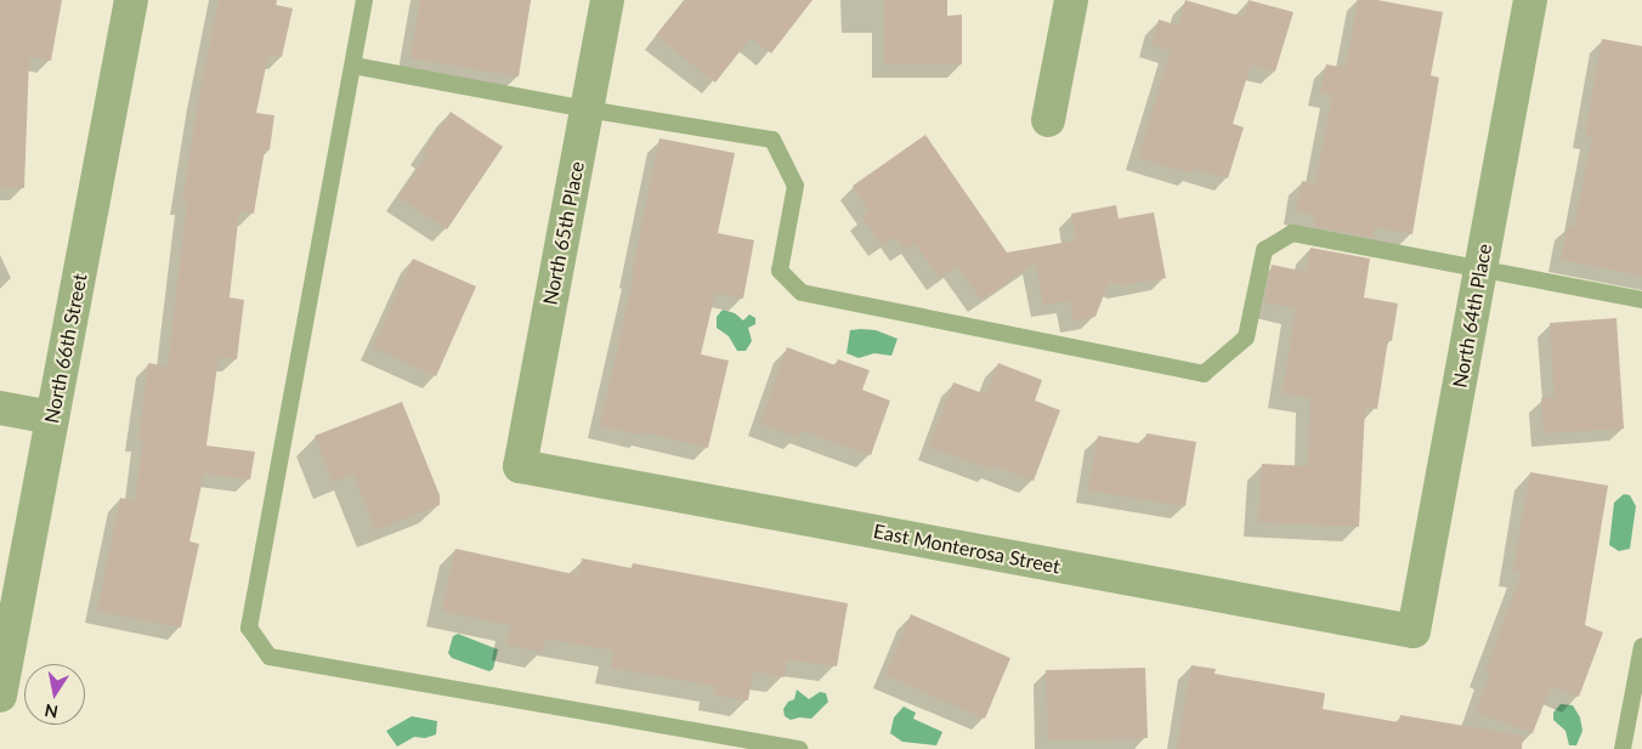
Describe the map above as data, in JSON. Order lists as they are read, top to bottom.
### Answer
{
  "streets": {
    "street": [
      "North 65th Place",
      "North 64th Place",
      "North 66th Street",
      "East Monterosa Street"
    ]
  },
  "crossings": [
    ["North 65th Place", "East Monterosa Street"],
    ["North 64th Place", "East Monterosa Street"]
  ],
  "north": "bottom"
}
